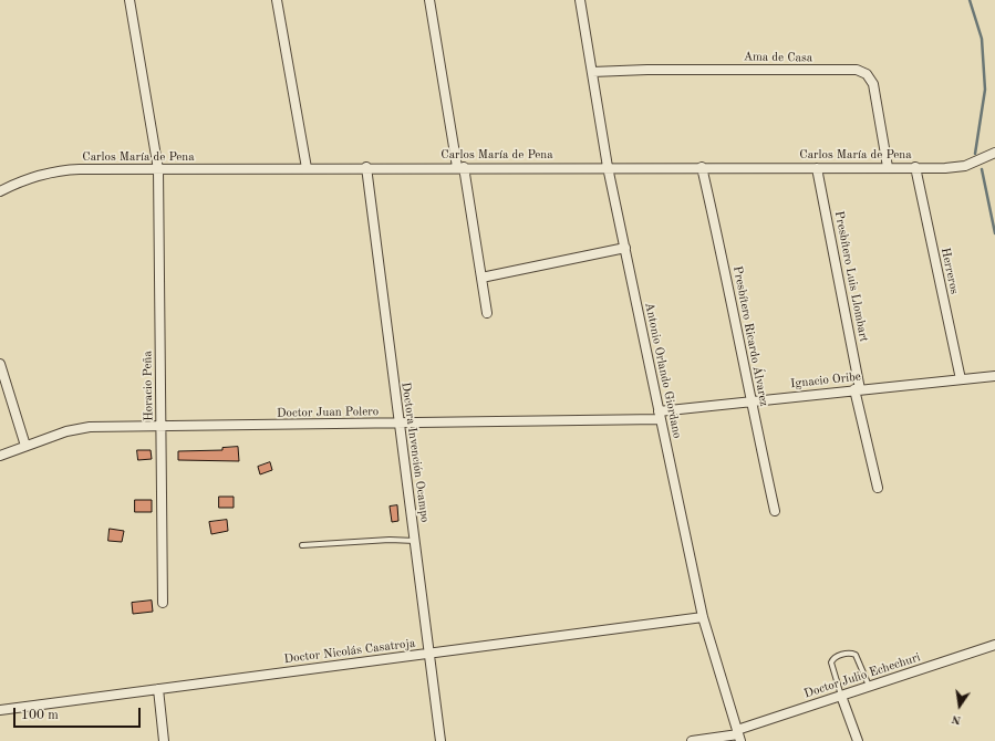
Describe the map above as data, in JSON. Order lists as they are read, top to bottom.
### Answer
{
  "streets": {
    "street": [
      "Ama de Casa",
      "Carlos María de Pena",
      "Herreros",
      "Presbítero Luis Llombart",
      "Presbítero Ricardo Álvarez",
      "Antonio Orlando Giordano",
      "Ignacio Oribe",
      "Horacio Peña",
      "Doctor Juan Polero",
      "Doctora Invención Ocampo",
      "Doctor Nicolás Casatroja",
      "Doctor Julio Echechuri"
    ]
  },
  "crossings": [
    ["Ama de Casa", "Carlos María de Pena"],
    ["Ama de Casa", "Antonio Orlando Giordano"],
    ["Carlos María de Pena", "Herreros"],
    ["Carlos María de Pena", "Presbítero Luis Llombart"],
    ["Carlos María de Pena", "Presbítero Ricardo Álvarez"],
    ["Carlos María de Pena", "Antonio Orlando Giordano"],
    ["Carlos María de Pena", "Horacio Peña"],
    ["Carlos María de Pena", "Doctora Invención Ocampo"],
    ["Herreros", "Ignacio Oribe"],
    ["Presbítero Luis Llombart", "Ignacio Oribe"],
    ["Presbítero Ricardo Álvarez", "Ignacio Oribe"],
    ["Antonio Orlando Giordano", "Ignacio Oribe"],
    ["Antonio Orlando Giordano", "Doctor Juan Polero"],
    ["Antonio Orlando Giordano", "Doctor Nicolás Casatroja"],
    ["Antonio Orlando Giordano", "Doctor Julio Echechuri"],
    ["Ignacio Oribe", "Doctor Juan Polero"],
    ["Horacio Peña", "Doctor Juan Polero"],
    ["Doctor Juan Polero", "Doctora Invención Ocampo"],
    ["Doctora Invención Ocampo", "Doctor Nicolás Casatroja"]
  ],
  "scale_bar": "100 m",
  "north": "bottom"
}
